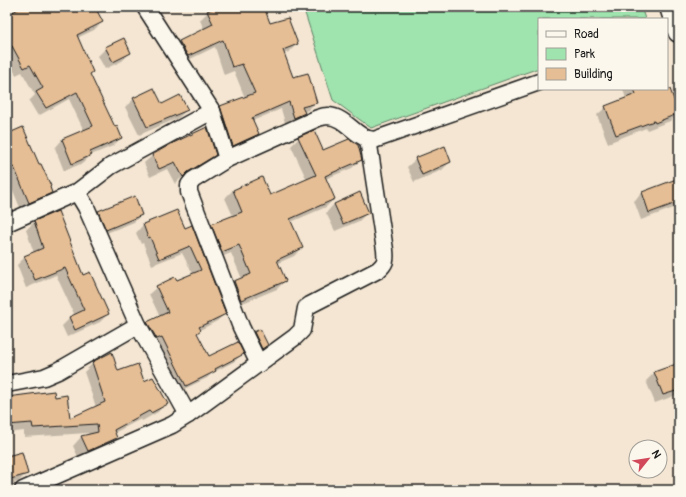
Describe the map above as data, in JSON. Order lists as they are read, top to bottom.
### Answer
{
  "legend": ["Road", "Park", "Building"],
  "north": "top right"
}
